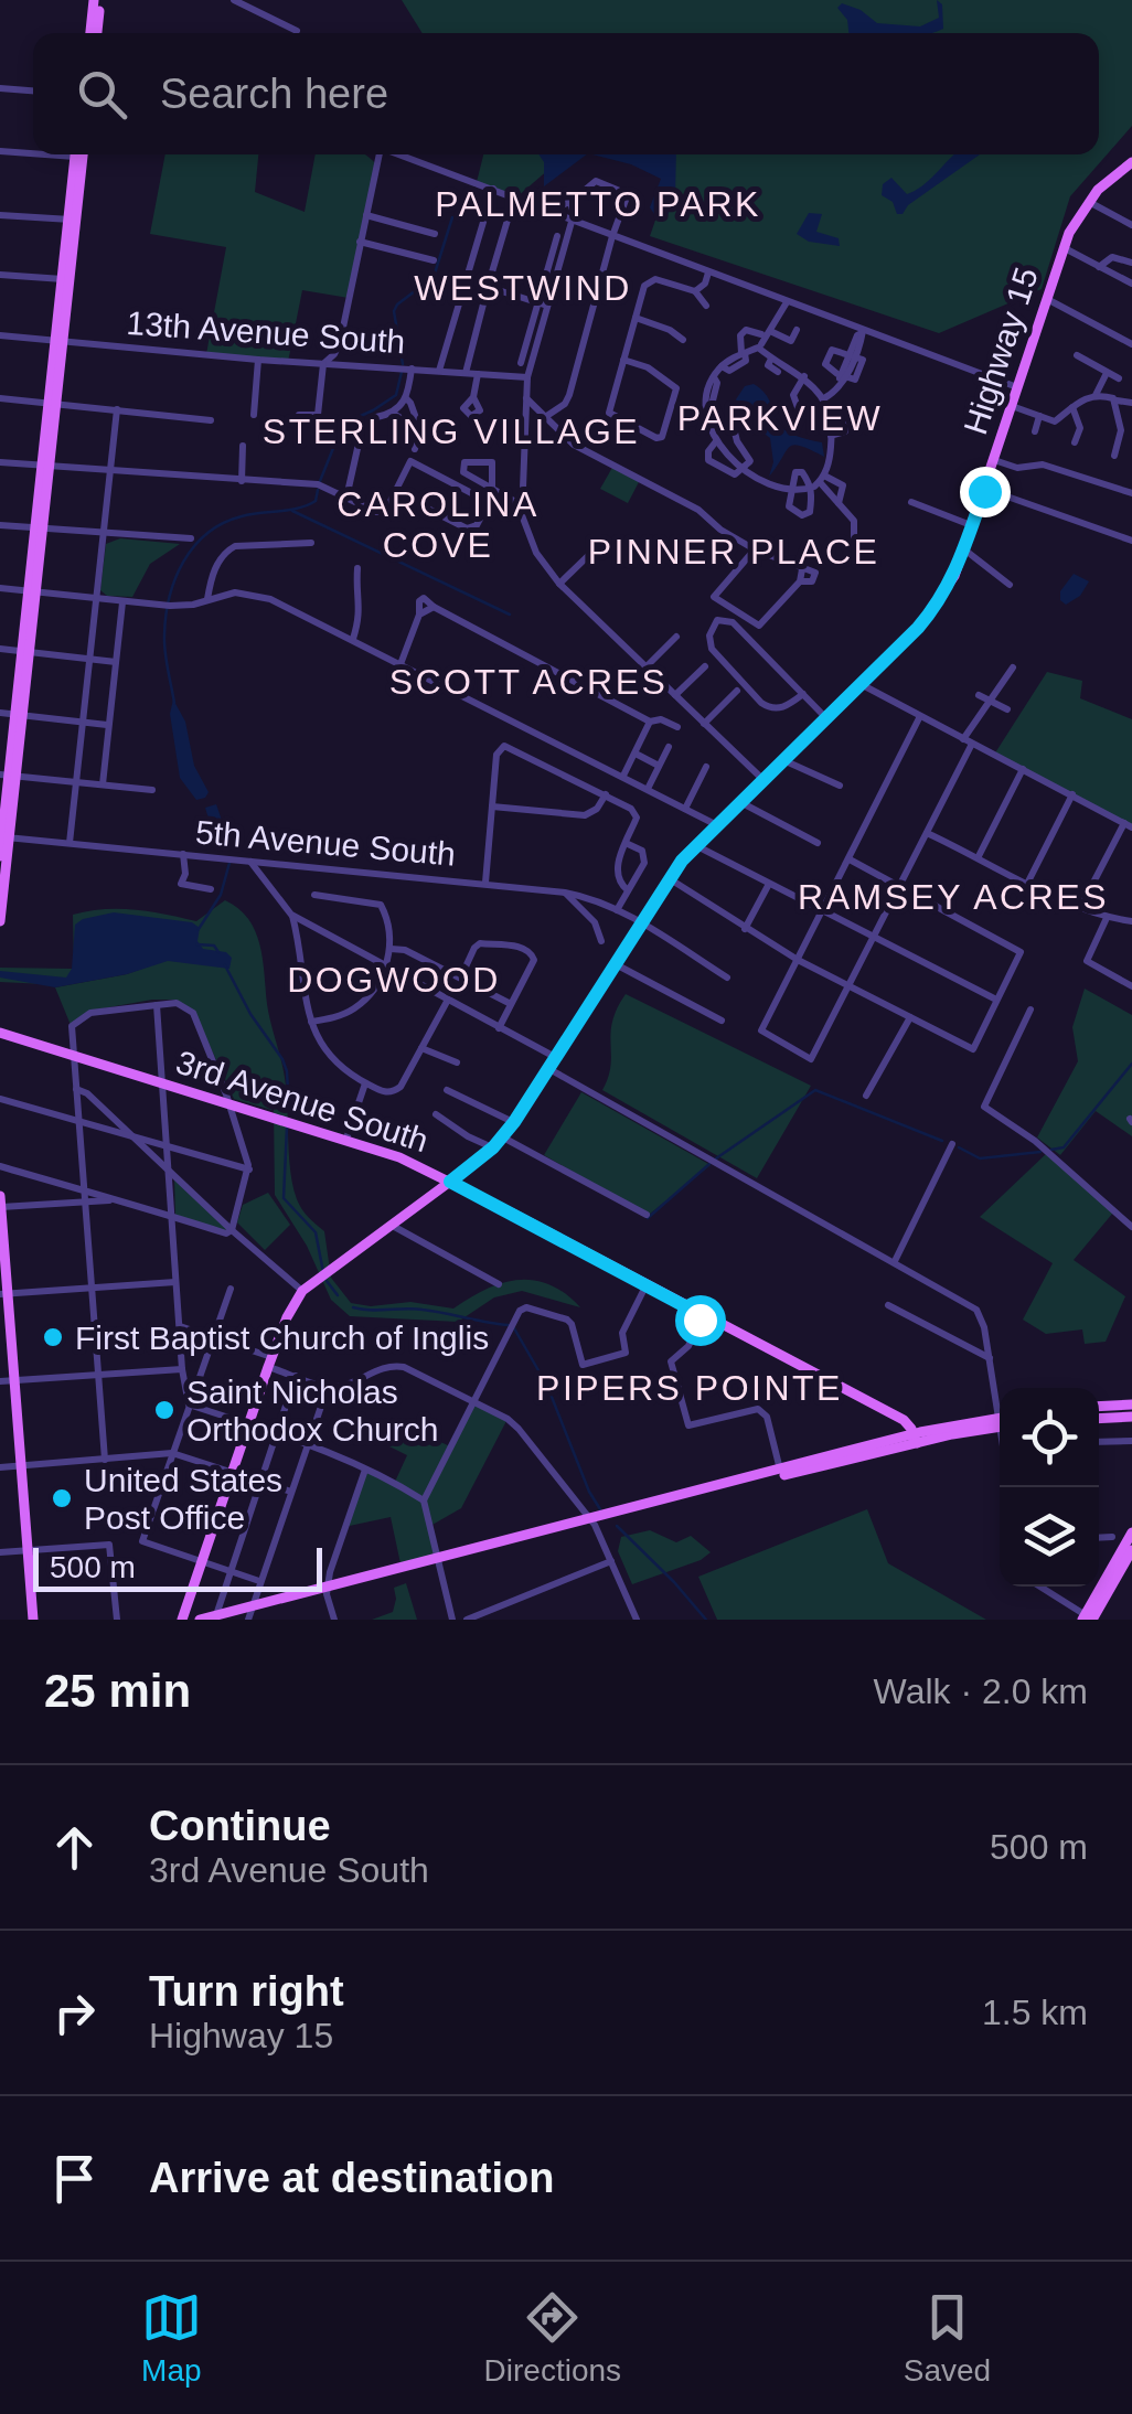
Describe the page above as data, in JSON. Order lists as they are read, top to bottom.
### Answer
{
  "streets": {
    "main road": ["Highway 15", "3rd Avenue South"],
    "street": ["13th Avenue South", "5th Avenue South"]
  },
  "crossings": [
    ["Highway 15", "5th Avenue South"],
    ["Highway 15", "3rd Avenue South"]
  ],
  "districts": [
    "PALMETTO PARK",
    "WESTWIND",
    "PARKVIEW",
    "STERLING VILLAGE",
    "CAROLINA COVE",
    "PINNER PLACE",
    "SCOTT ACRES",
    "RAMSEY ACRES",
    "DOGWOOD",
    "PIPERS POINTE"
  ],
  "places": ["First Baptist Church of Inglis", "Saint Nicholas Orthodox Church", "United States Post Office"],
  "scale_bar": "500 m",
  "page": {
    "search": "Search here",
    "scale": "500 m",
    "heading": ["25 min", "Walk · 2.0 km"],
    "list": [
      ["Continue", "3rd Avenue South", "500 m"],
      ["Turn right", "Highway 15", "1.5 km"],
      "Arrive at destination"
    ],
    "nav": ["Map", "Directions", "Saved"]
  }
}
